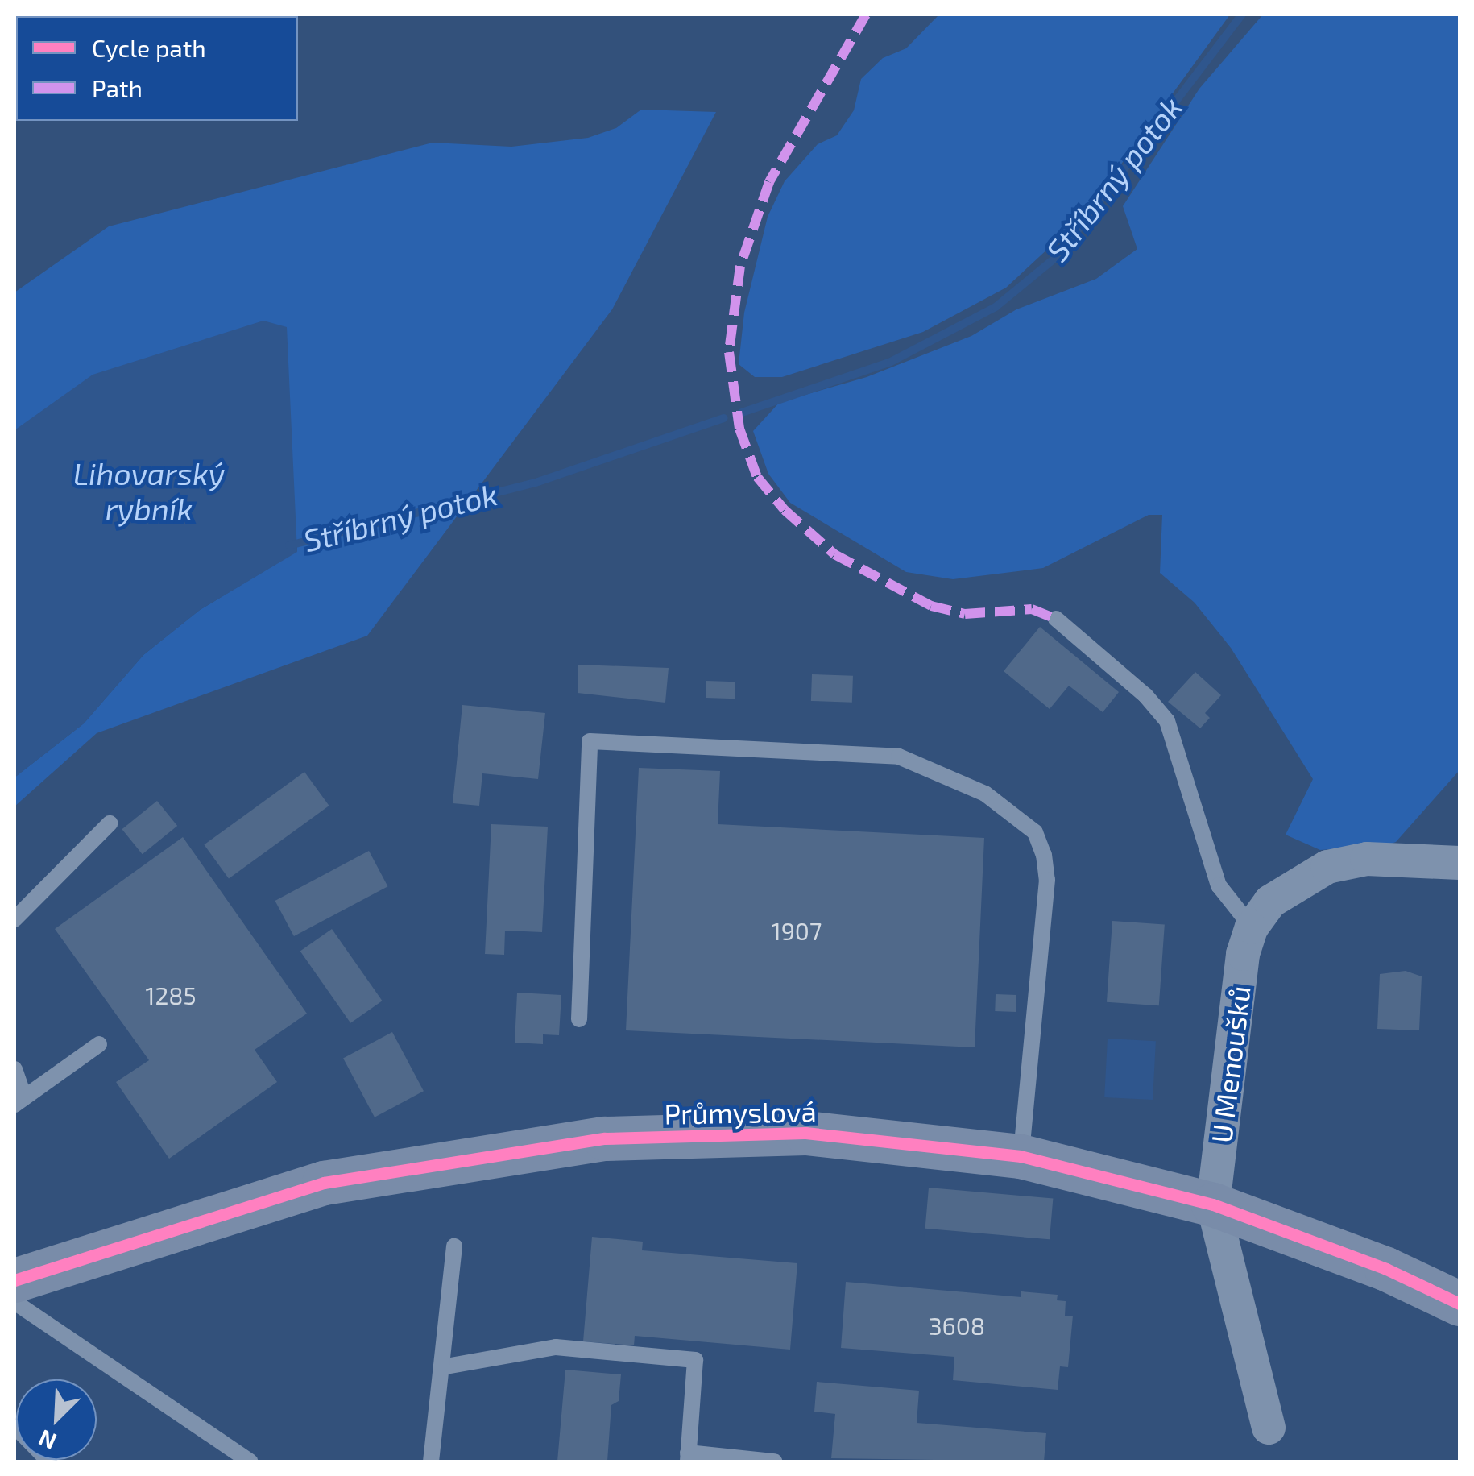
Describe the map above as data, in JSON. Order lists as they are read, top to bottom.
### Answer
{
  "streets": {
    "street": ["U Menoušků", "Průmyslová"]
  },
  "crossings": [
    ["U Menoušků", "Průmyslová"]
  ],
  "water": ["Stříbrný potok", "Lihovarský rybník"],
  "house_numbers": ["1907", "1285", "3608"],
  "legend": ["Cycle path", "Path"],
  "north": "bottom left"
}
